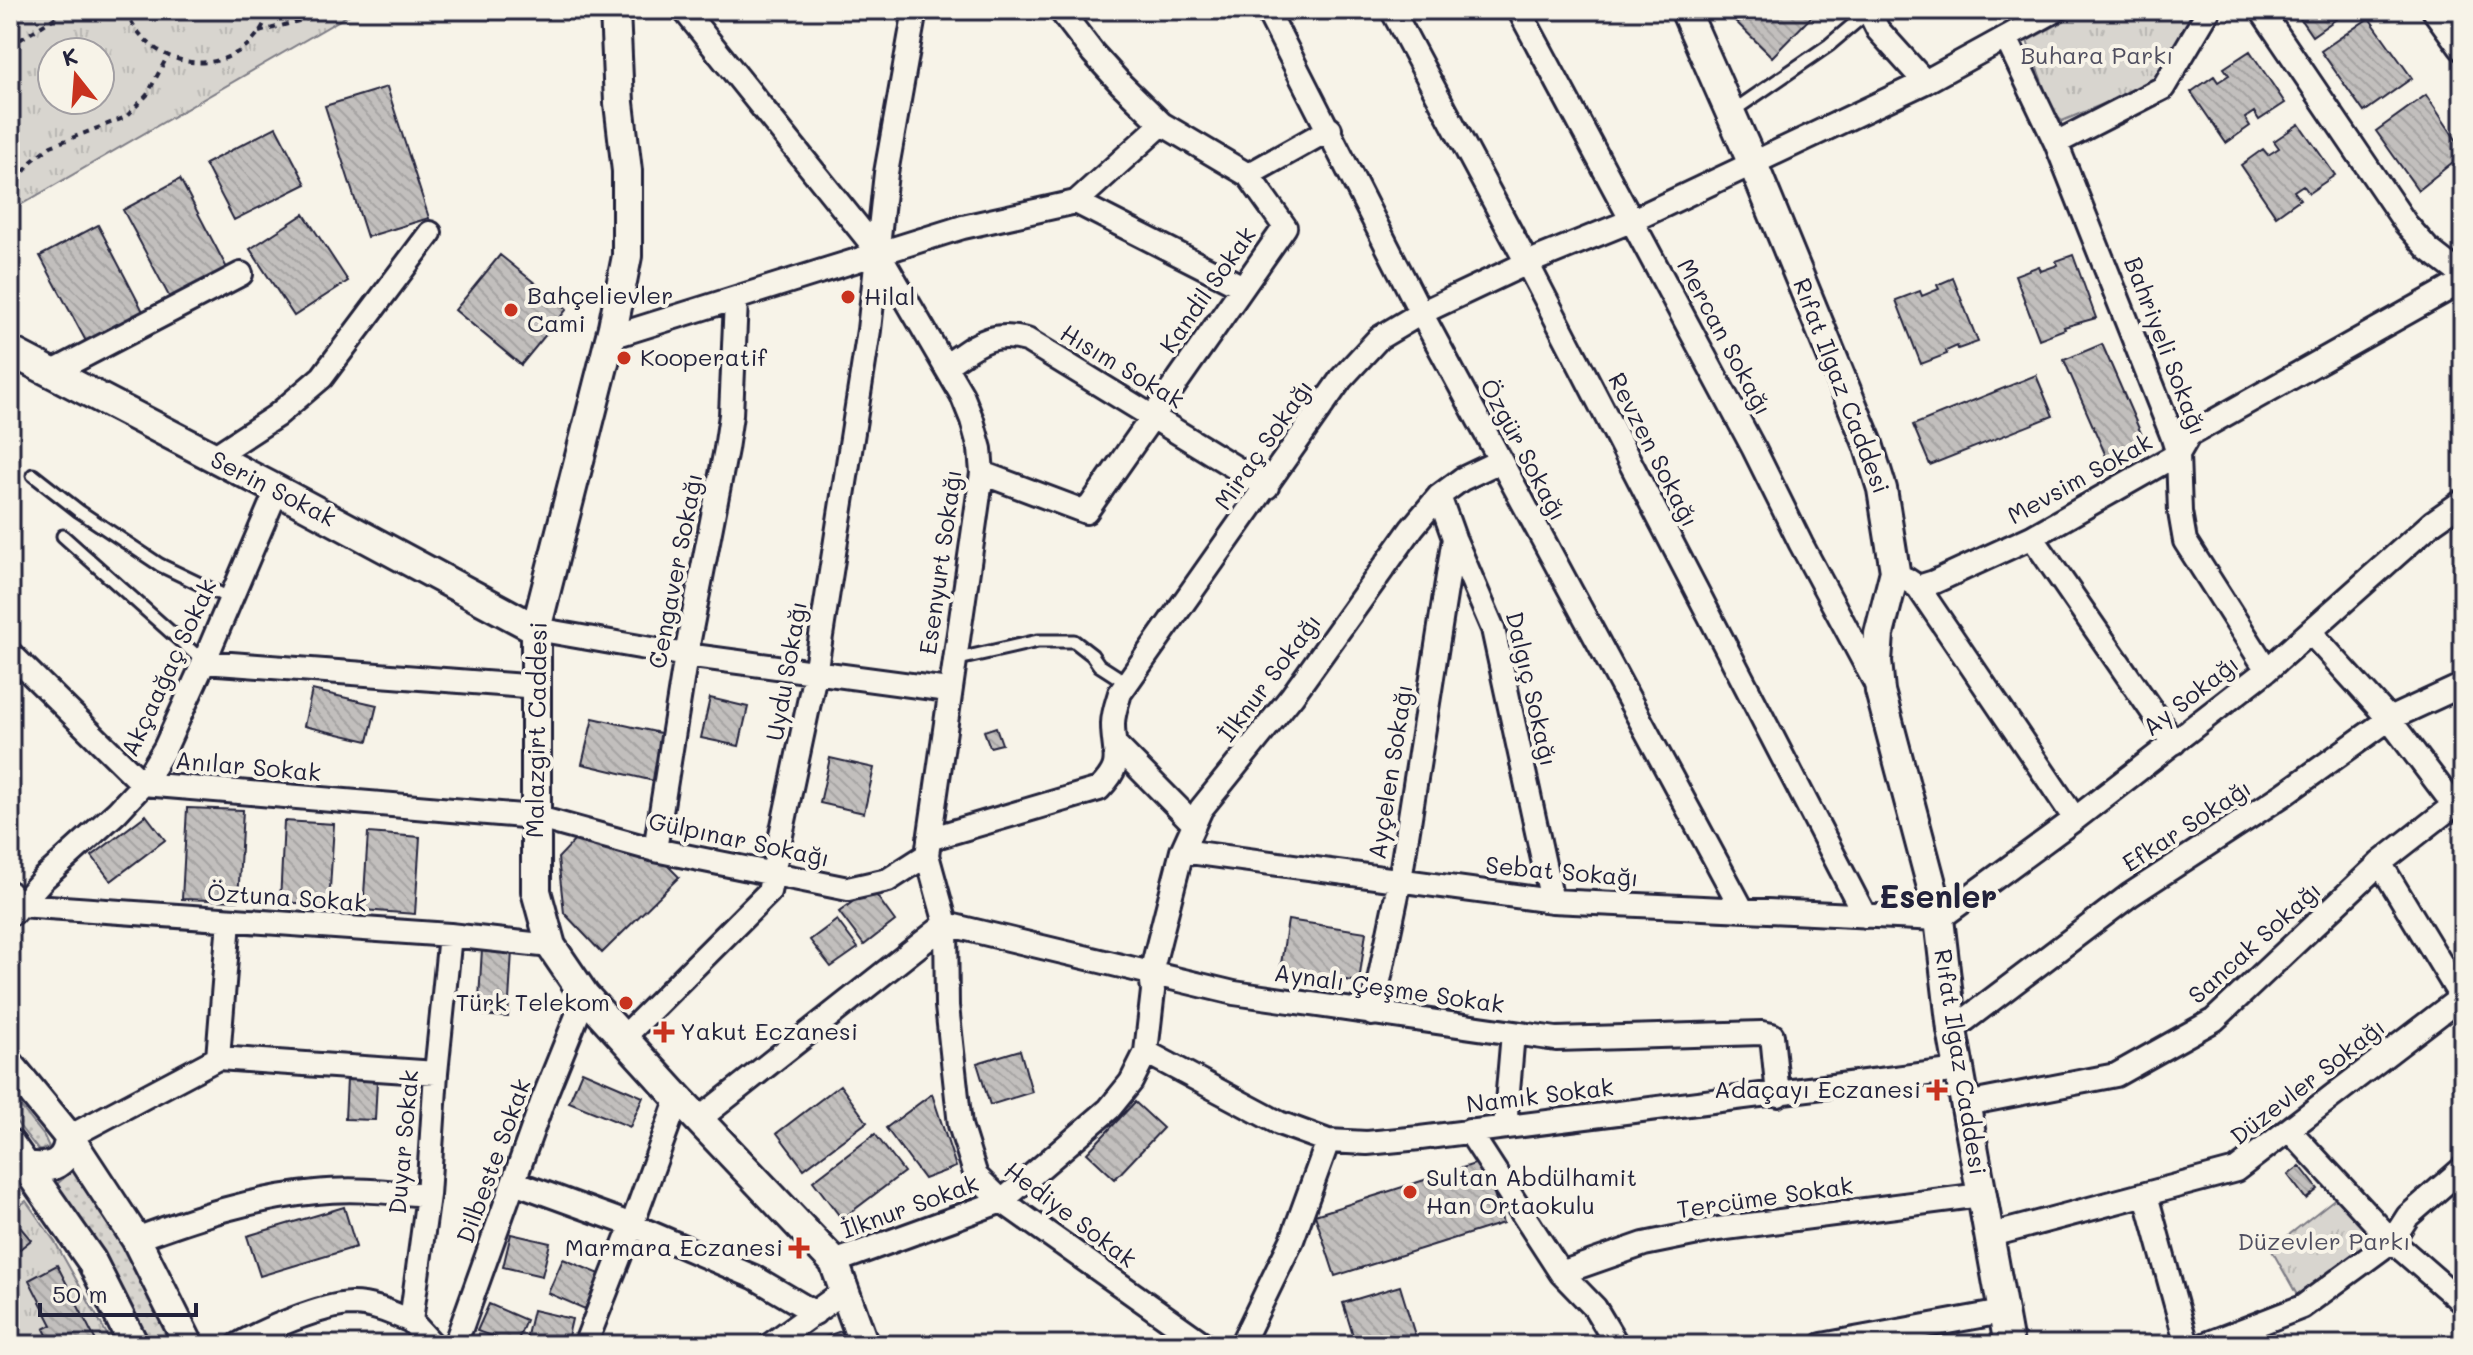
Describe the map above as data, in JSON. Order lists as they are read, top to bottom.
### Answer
{
  "streets": {
    "street": [
      "Kandil Sokak",
      "Mercan Sokağı",
      "Bahriyeli Sokağı",
      "Hısım Sokak",
      "Rıfat Ilgaz Caddesi",
      "Miraç Sokağı",
      "Özgür Sokağı",
      "Revzen Sokağı",
      "Mevsim Sokak",
      "Serin Sokak",
      "Esenyurt Sokağı",
      "Cengaver Sokağı",
      "Akçaağaç Sokak",
      "Uydu Sokağı",
      "İlknur Sokağı",
      "Dalgıç Sokağı",
      "Ay Sokağı",
      "Malazgirt Caddesi",
      "Anılar Sokak",
      "Ayçelen Sokağı",
      "Efkar Sokağı",
      "Gülpınar Sokağı",
      "Sebat Sokağı",
      "Öztuna Sokak",
      "Sancak Sokağı",
      "Aynalı Çeşme Sokak",
      "Düzevler Sokağı",
      "Namık Sokak",
      "Duyar Sokak",
      "Dilbeste Sokak",
      "Tercüme Sokak",
      "İlknur Sokak",
      "Hediye Sokak"
    ]
  },
  "crossings": [
    ["Kandil Sokak", "Hısım Sokak"],
    ["Kandil Sokak", "Esenyurt Sokağı"],
    ["Mercan Sokağı", "Rıfat Ilgaz Caddesi"],
    ["Mercan Sokağı", "Miraç Sokağı"],
    ["Bahriyeli Sokağı", "Miraç Sokağı"],
    ["Bahriyeli Sokağı", "Mevsim Sokak"],
    ["Bahriyeli Sokağı", "Ay Sokağı"],
    ["Hısım Sokak", "Miraç Sokağı"],
    ["Hısım Sokak", "Esenyurt Sokağı"],
    ["Rıfat Ilgaz Caddesi", "Miraç Sokağı"],
    ["Rıfat Ilgaz Caddesi", "Mevsim Sokak"],
    ["Rıfat Ilgaz Caddesi", "Ay Sokağı"],
    ["Rıfat Ilgaz Caddesi", "Efkar Sokağı"],
    ["Rıfat Ilgaz Caddesi", "Sebat Sokağı"],
    ["Rıfat Ilgaz Caddesi", "Sancak Sokağı"],
    ["Rıfat Ilgaz Caddesi", "Düzevler Sokağı"],
    ["Rıfat Ilgaz Caddesi", "Namık Sokak"],
    ["Rıfat Ilgaz Caddesi", "Tercüme Sokak"],
    ["Miraç Sokağı", "Özgür Sokağı"],
    ["Miraç Sokağı", "Revzen Sokağı"],
    ["Miraç Sokağı", "Esenyurt Sokağı"],
    ["Miraç Sokağı", "Gülpınar Sokağı"],
    ["Miraç Sokağı", "Hediye Sokak"],
    ["Özgür Sokağı", "İlknur Sokağı"],
    ["Özgür Sokağı", "Sebat Sokağı"],
    ["Revzen Sokağı", "Sebat Sokağı"],
    ["Serin Sokak", "Akçaağaç Sokak"],
    ["Serin Sokak", "Malazgirt Caddesi"],
    ["Esenyurt Sokağı", "Uydu Sokağı"],
    ["Esenyurt Sokağı", "Gülpınar Sokağı"],
    ["Esenyurt Sokağı", "Hediye Sokak"],
    ["Cengaver Sokağı", "Gülpınar Sokağı"],
    ["Akçaağaç Sokak", "Anılar Sokak"],
    ["Akçaağaç Sokak", "Öztuna Sokak"],
    ["Uydu Sokağı", "Malazgirt Caddesi"],
    ["Uydu Sokağı", "Gülpınar Sokağı"],
    ["İlknur Sokağı", "Dalgıç Sokağı"],
    ["İlknur Sokağı", "Sebat Sokağı"],
    ["İlknur Sokağı", "Aynalı Çeşme Sokak"],
    ["İlknur Sokağı", "İlknur Sokak"],
    ["Dalgıç Sokağı", "Ayçelen Sokağı"],
    ["Dalgıç Sokağı", "Sebat Sokağı"],
    ["Ay Sokağı", "Sebat Sokağı"],
    ["Malazgirt Caddesi", "Anılar Sokak"],
    ["Malazgirt Caddesi", "Gülpınar Sokağı"],
    ["Malazgirt Caddesi", "Öztuna Sokak"],
    ["Malazgirt Caddesi", "Dilbeste Sokak"],
    ["Malazgirt Caddesi", "İlknur Sokak"],
    ["Anılar Sokak", "Gülpınar Sokağı"],
    ["Ayçelen Sokağı", "Sebat Sokağı"],
    ["Ayçelen Sokağı", "Aynalı Çeşme Sokak"],
    ["Gülpınar Sokağı", "Hediye Sokak"],
    ["Öztuna Sokak", "Duyar Sokak"],
    ["Aynalı Çeşme Sokak", "Namık Sokak"],
    ["Aynalı Çeşme Sokak", "İlknur Sokak"],
    ["Aynalı Çeşme Sokak", "Hediye Sokak"],
    ["Namık Sokak", "İlknur Sokak"],
    ["İlknur Sokak", "Hediye Sokak"]
  ],
  "districts": ["Esenler"],
  "parks": ["Buhara Parkı", "Düzevler Parkı"],
  "places": {
    "other": [
      "Hilal",
      "Bahçelievler Cami",
      "Kooperatif",
      "Türk Telekom",
      "Sultan Abdülhamit Han Ortaokulu"
    ],
    "health": ["Yakut Eczanesi", "Adaçayı Eczanesi", "Marmara Eczanesi"]
  },
  "scale_bar": "50 m",
  "north": "top"
}
